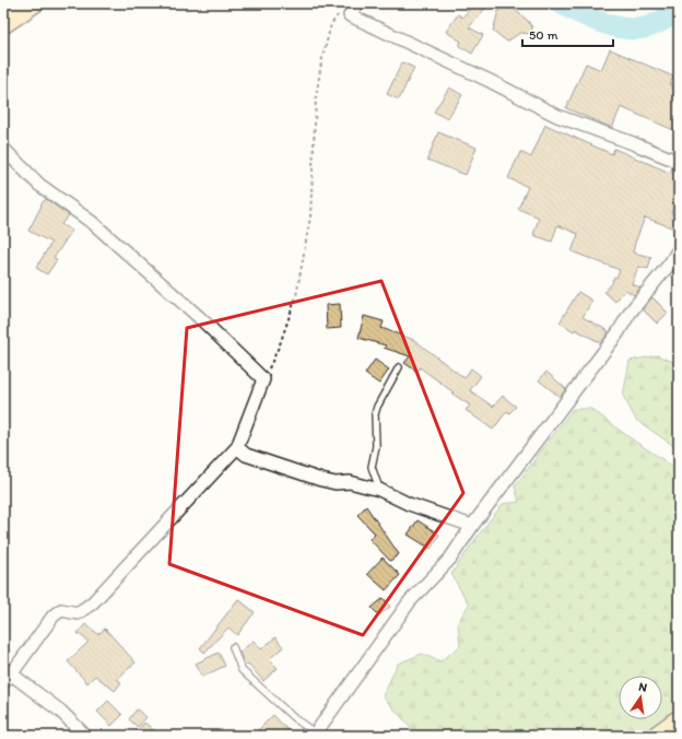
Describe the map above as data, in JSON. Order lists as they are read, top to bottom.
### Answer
{
  "scale_bar": "50 m",
  "north": "top"
}
